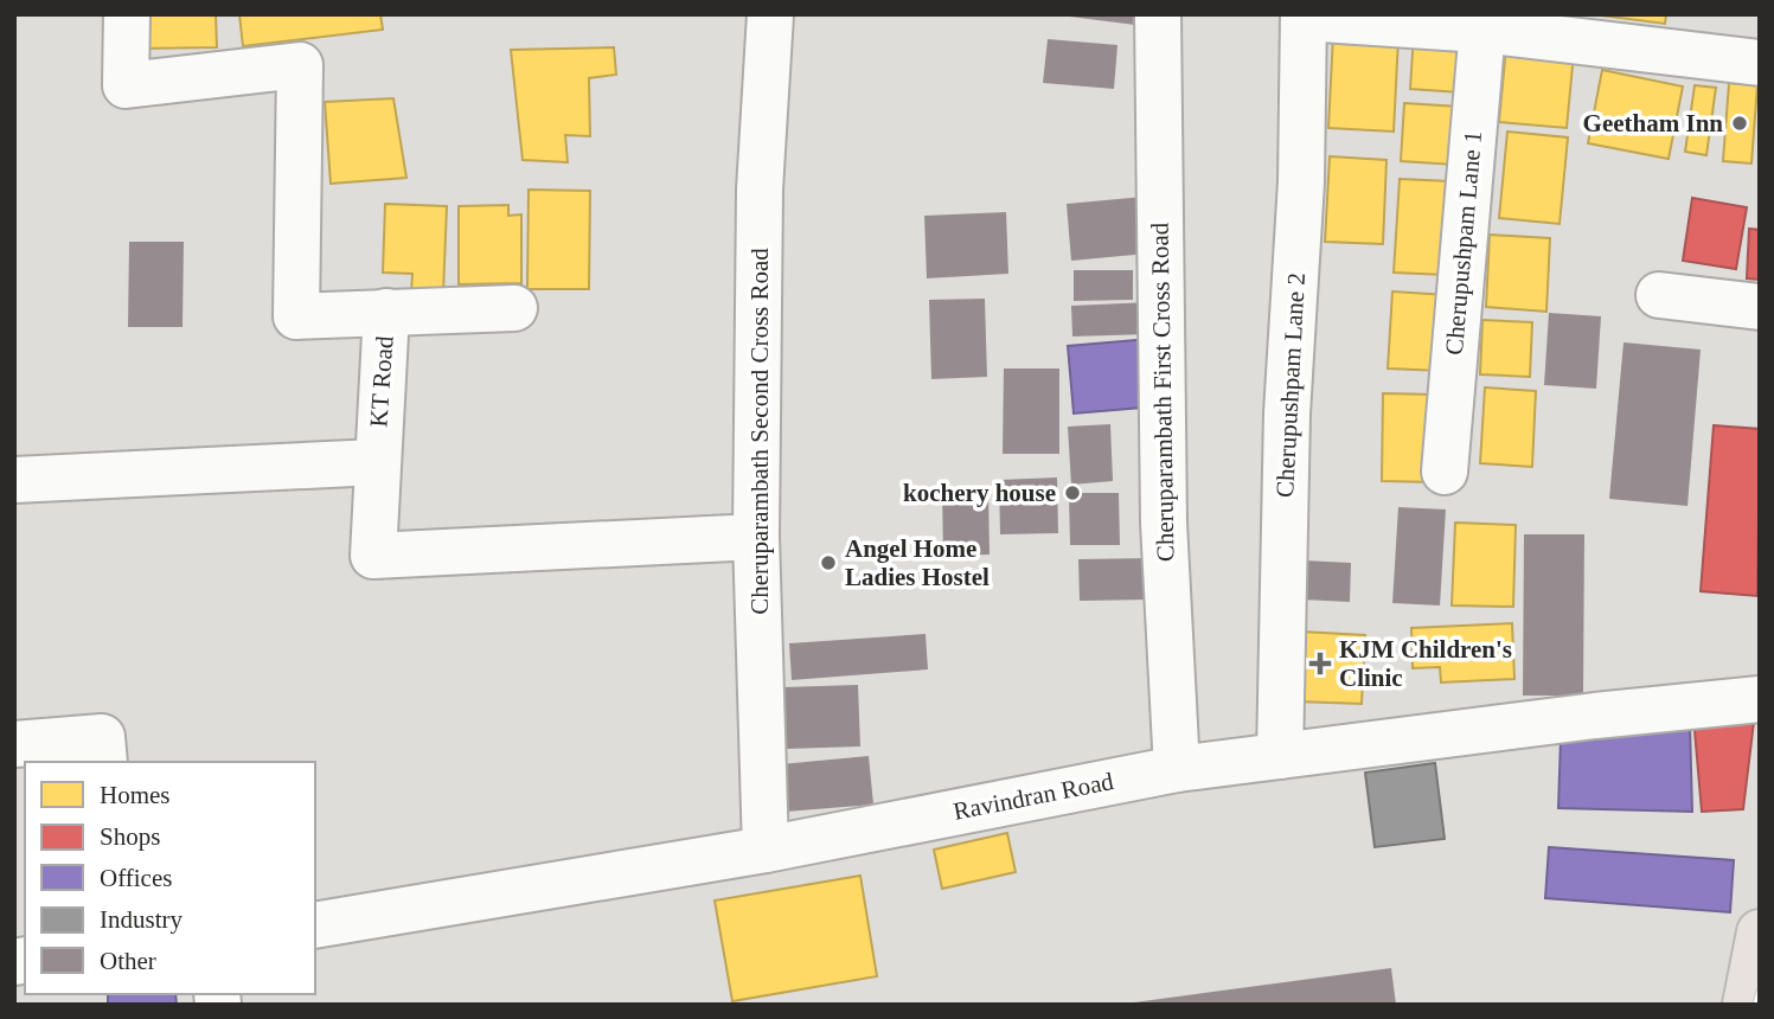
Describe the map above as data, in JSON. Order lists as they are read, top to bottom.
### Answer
{
  "streets": {
    "street": [
      "Cherupushpam Lane 1",
      "KT Road",
      "Cherupushpam Lane 2",
      "Cheruparambath First Cross Road",
      "Cheruparambath Second Cross Road",
      "Ravindran Road"
    ]
  },
  "crossings": [
    ["KT Road", "Cheruparambath Second Cross Road"],
    ["Cherupushpam Lane 2", "Ravindran Road"],
    ["Cheruparambath First Cross Road", "Ravindran Road"],
    ["Cheruparambath Second Cross Road", "Ravindran Road"]
  ],
  "places": {
    "other": ["Geetham Inn", "kochery house", "Angel Home Ladies Hostel"],
    "health": ["KJM Children's Clinic"]
  },
  "legend": [
    "Homes",
    "Shops",
    "Offices",
    "Industry",
    "Other"
  ]
}
